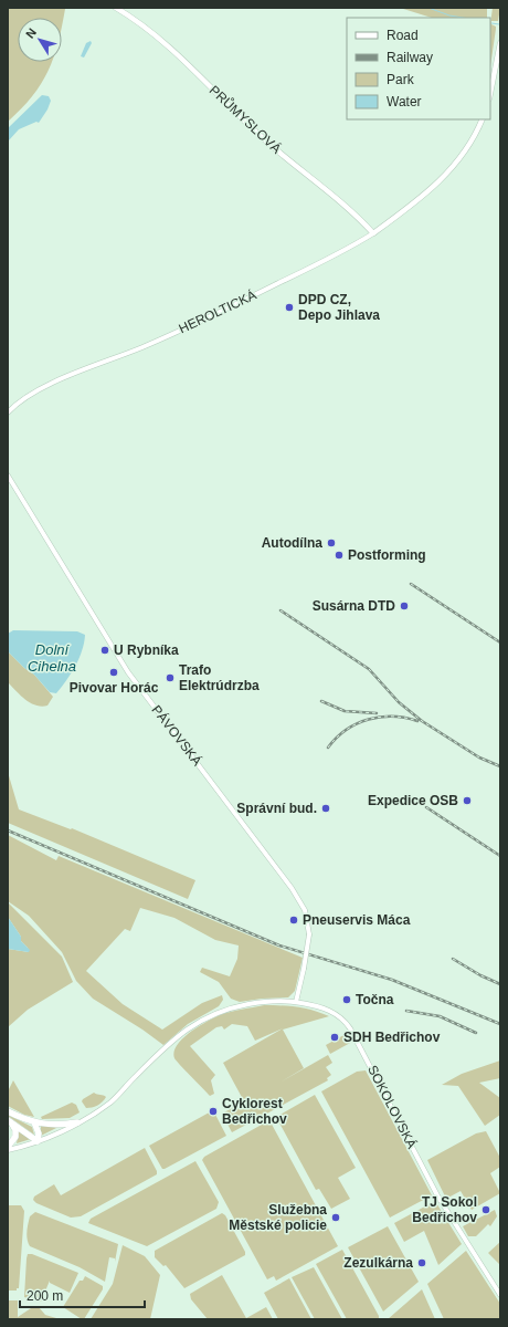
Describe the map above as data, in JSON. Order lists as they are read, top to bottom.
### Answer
{
  "streets": {
    "main road": ["PRŮMYSLOVÁ", "HEROLTICKÁ"],
    "street": ["PÁVOVSKÁ", "SOKOLOVSKÁ"]
  },
  "crossings": [
    ["PRŮMYSLOVÁ", "HEROLTICKÁ"],
    ["PÁVOVSKÁ", "SOKOLOVSKÁ"]
  ],
  "water": ["Dolní Cihelna"],
  "places": [
    "DPD CZ, Depo Jihlava",
    "Autodílna",
    "Postforming",
    "Susárna DTD",
    "U Rybníka",
    "Pivovar Horác",
    "Trafo Elektrúdrzba",
    "Expedice OSB",
    "Správní bud.",
    "Pneuservis Máca",
    "Točna",
    "SDH Bedřichov",
    "Cyklorest Bedřichov",
    "TJ Sokol Bedřichov",
    "Služebna Městské policie",
    "Zezulkárna"
  ],
  "legend": [
    "Road",
    "Railway",
    "Park",
    "Water"
  ],
  "scale_bar": "200 m",
  "north": "top left"
}
